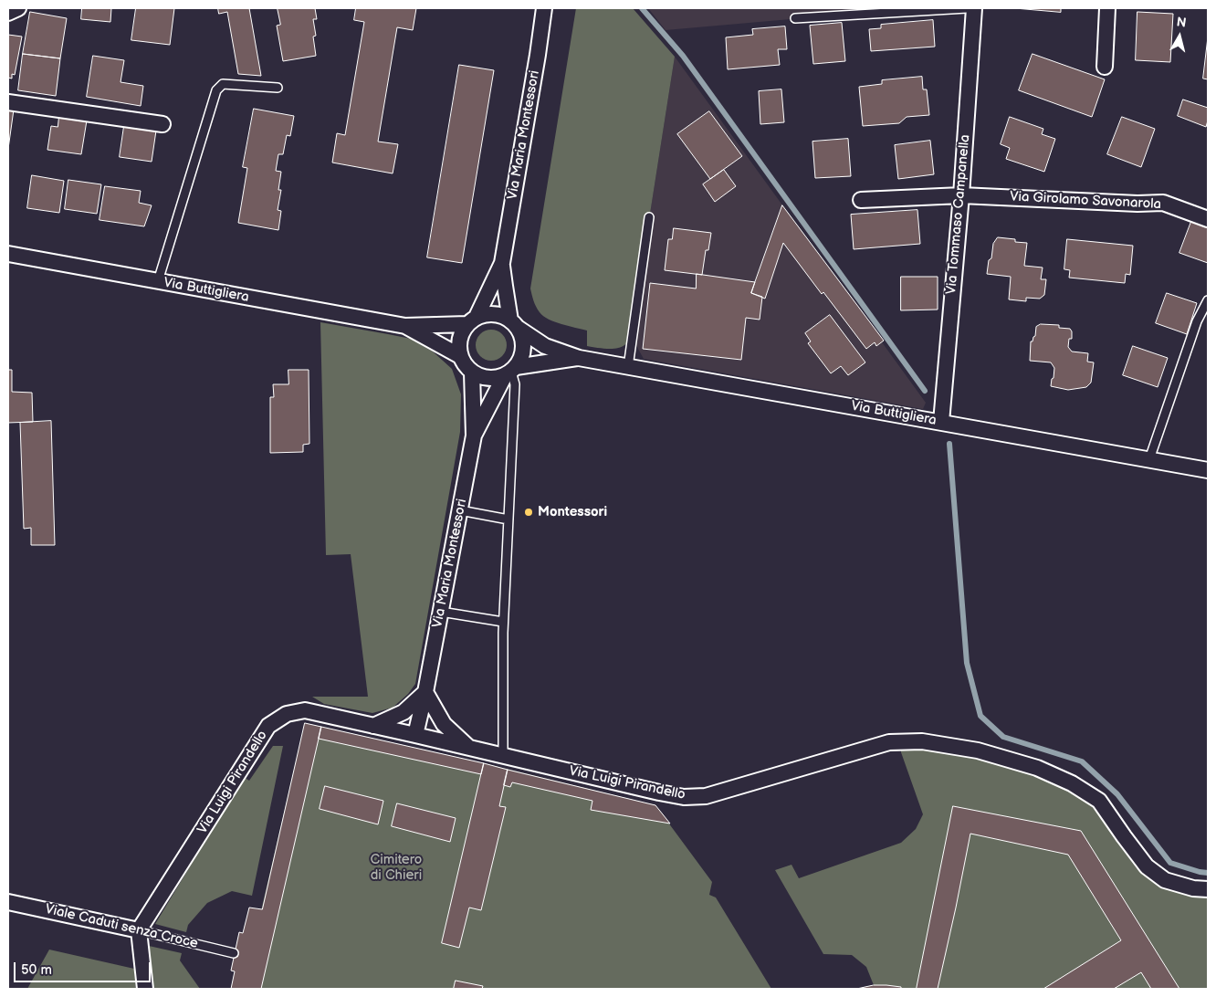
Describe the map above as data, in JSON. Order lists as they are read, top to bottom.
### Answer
{
  "streets": {
    "street": [
      "Via Maria Montessori",
      "Via Girolamo Savonarola",
      "Via Tommaso Campanella",
      "Via Buttigliera",
      "Via Luigi Pirandello",
      "Viale Caduti senza Croce"
    ]
  },
  "crossings": [
    ["Via Maria Montessori", "Via Buttigliera"],
    ["Via Maria Montessori", "Via Luigi Pirandello"],
    ["Via Girolamo Savonarola", "Via Tommaso Campanella"],
    ["Via Tommaso Campanella", "Via Buttigliera"],
    ["Via Luigi Pirandello", "Viale Caduti senza Croce"]
  ],
  "parks": ["Cimitero di Chieri"],
  "places": ["Montessori"],
  "scale_bar": "50 m",
  "north": "top"
}
